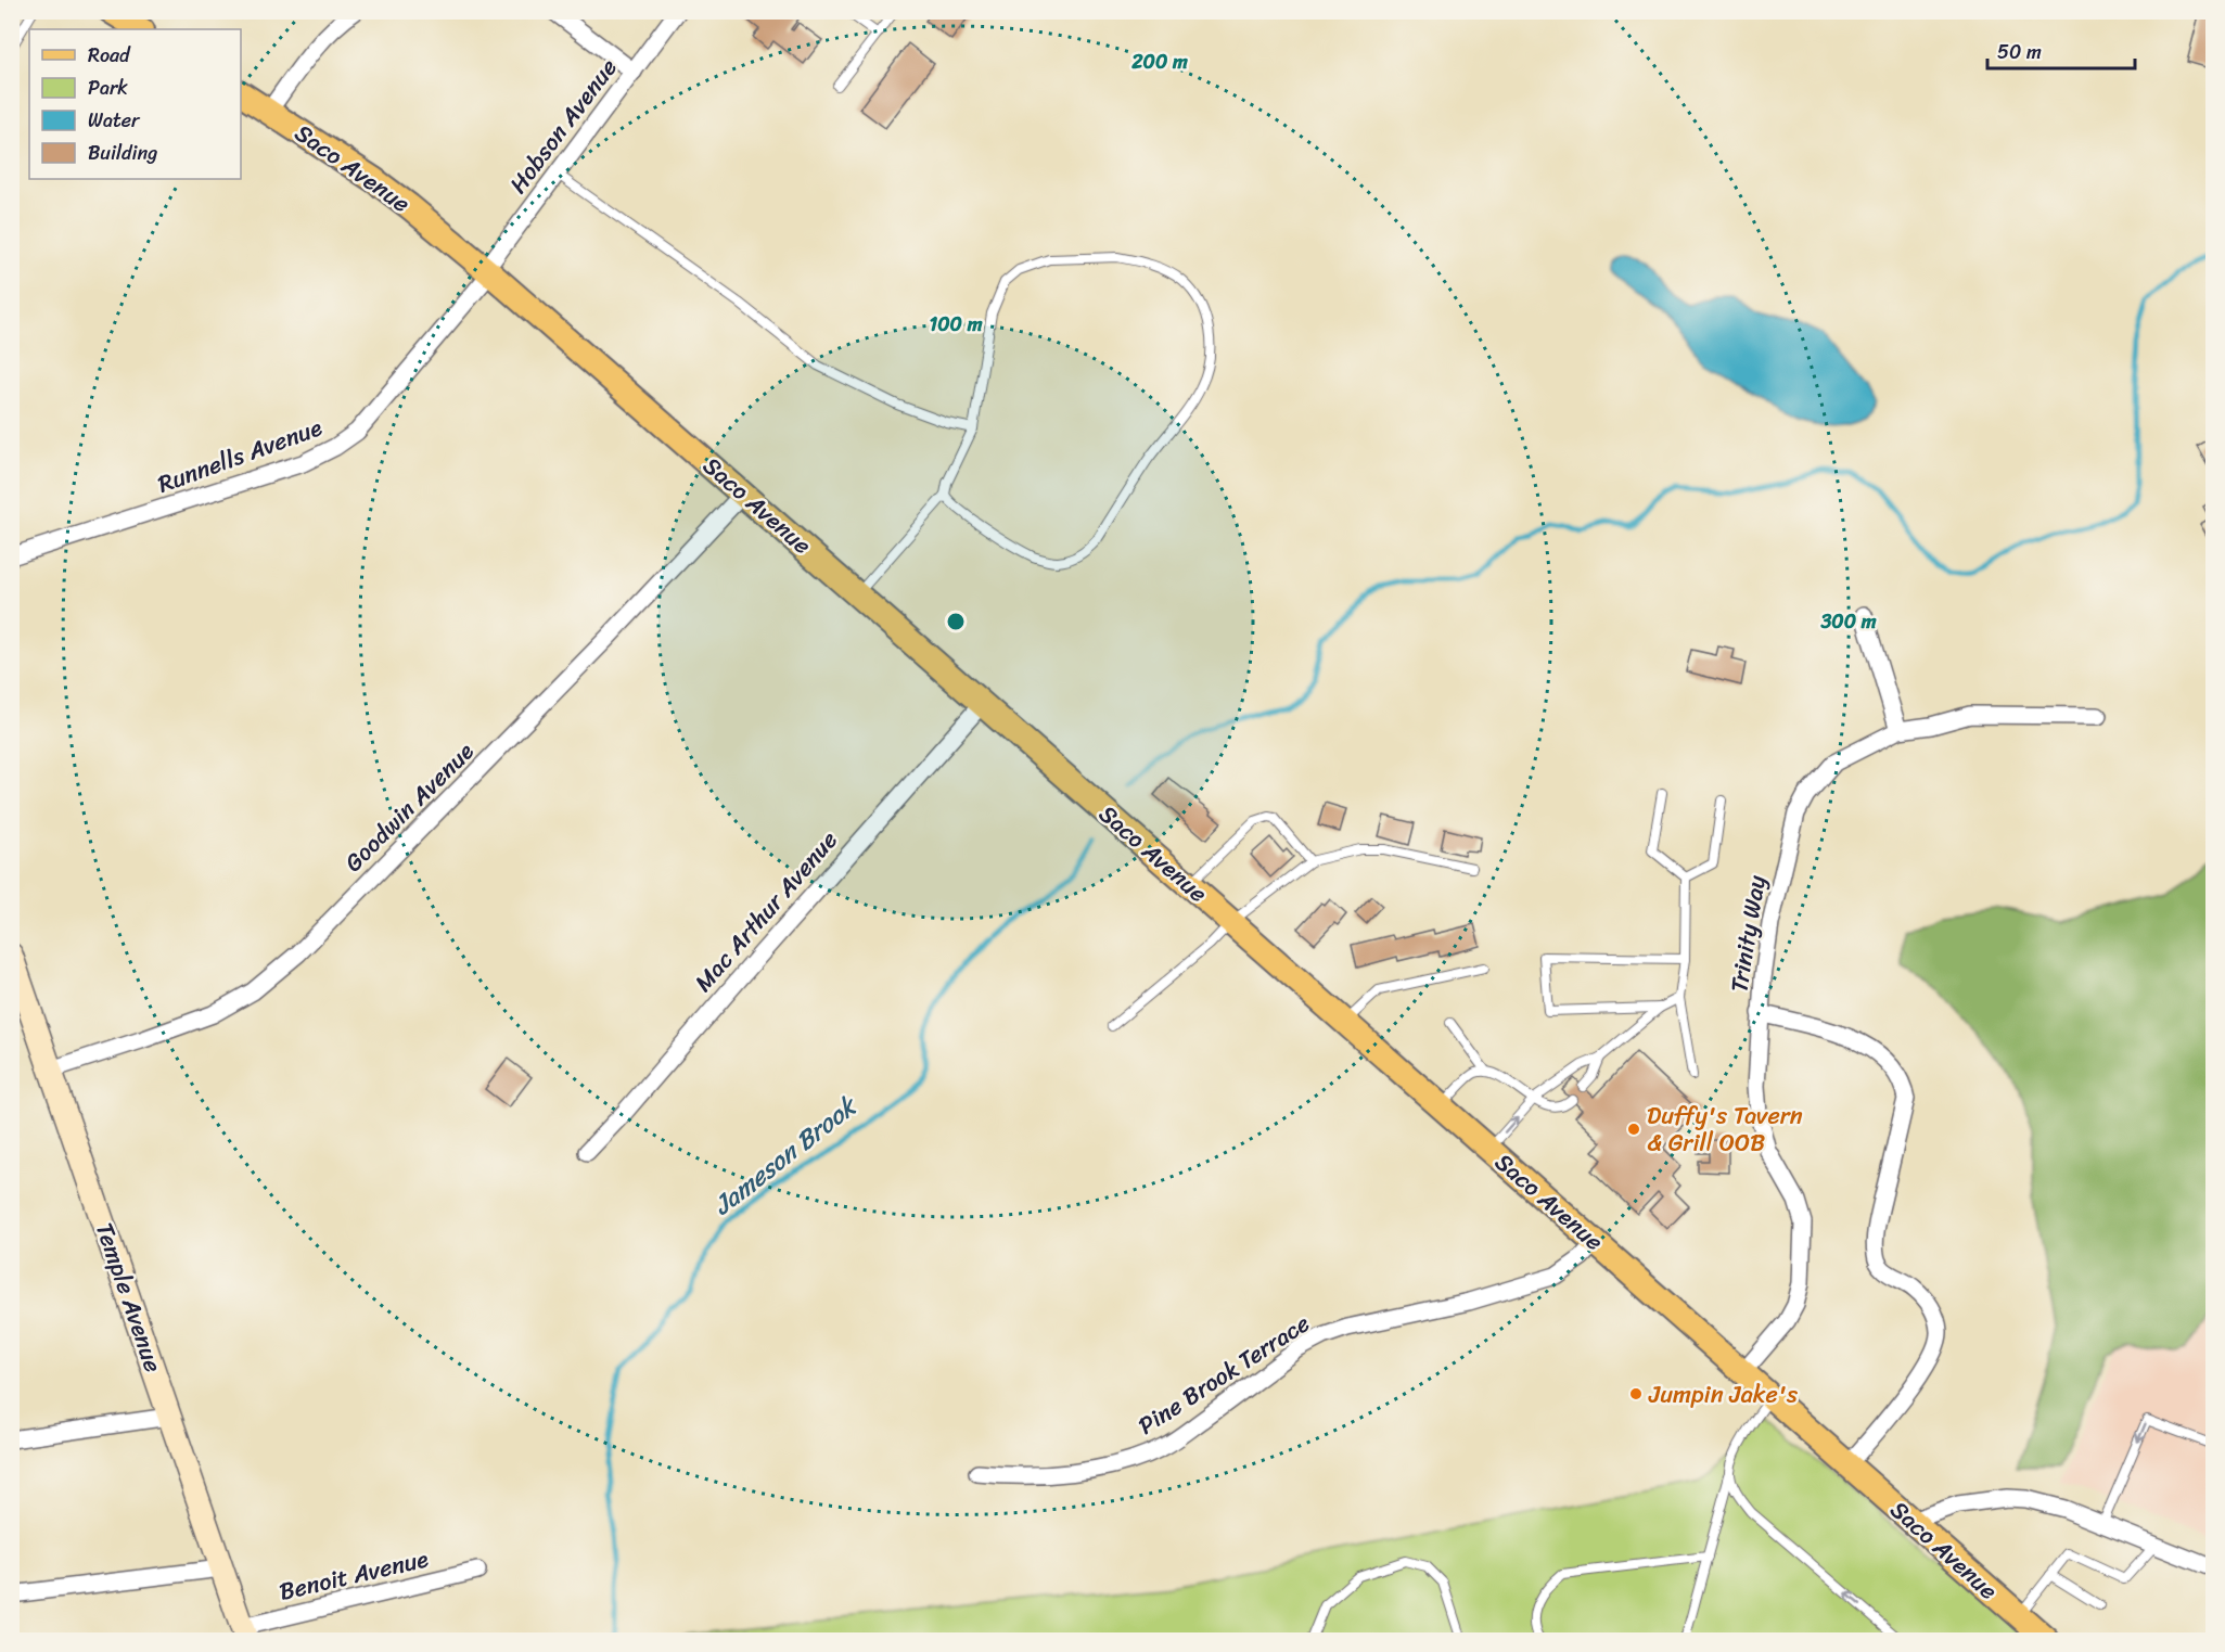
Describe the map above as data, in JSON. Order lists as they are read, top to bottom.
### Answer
{
  "streets": {
    "main road": ["Saco Avenue"],
    "street": [
      "Hobson Avenue",
      "Runnells Avenue",
      "Goodwin Avenue",
      "Mac Arthur Avenue",
      "Trinity Way",
      "Temple Avenue",
      "Pine Brook Terrace",
      "Benoit Avenue"
    ]
  },
  "crossings": [
    ["Hobson Avenue", "Saco Avenue"],
    ["Hobson Avenue", "Runnells Avenue"],
    ["Saco Avenue", "Runnells Avenue"],
    ["Saco Avenue", "Goodwin Avenue"],
    ["Saco Avenue", "Mac Arthur Avenue"],
    ["Saco Avenue", "Trinity Way"],
    ["Saco Avenue", "Pine Brook Terrace"],
    ["Goodwin Avenue", "Temple Avenue"],
    ["Temple Avenue", "Benoit Avenue"]
  ],
  "water": ["Jameson Brook"],
  "places": ["Duffy's Tavern & Grill OOB", "Jumpin Jake's"],
  "legend": [
    "Road",
    "Park",
    "Water",
    "Building"
  ],
  "scale_bar": "50 m",
  "rings": ["200 m", "100 m", "300 m"]
}
